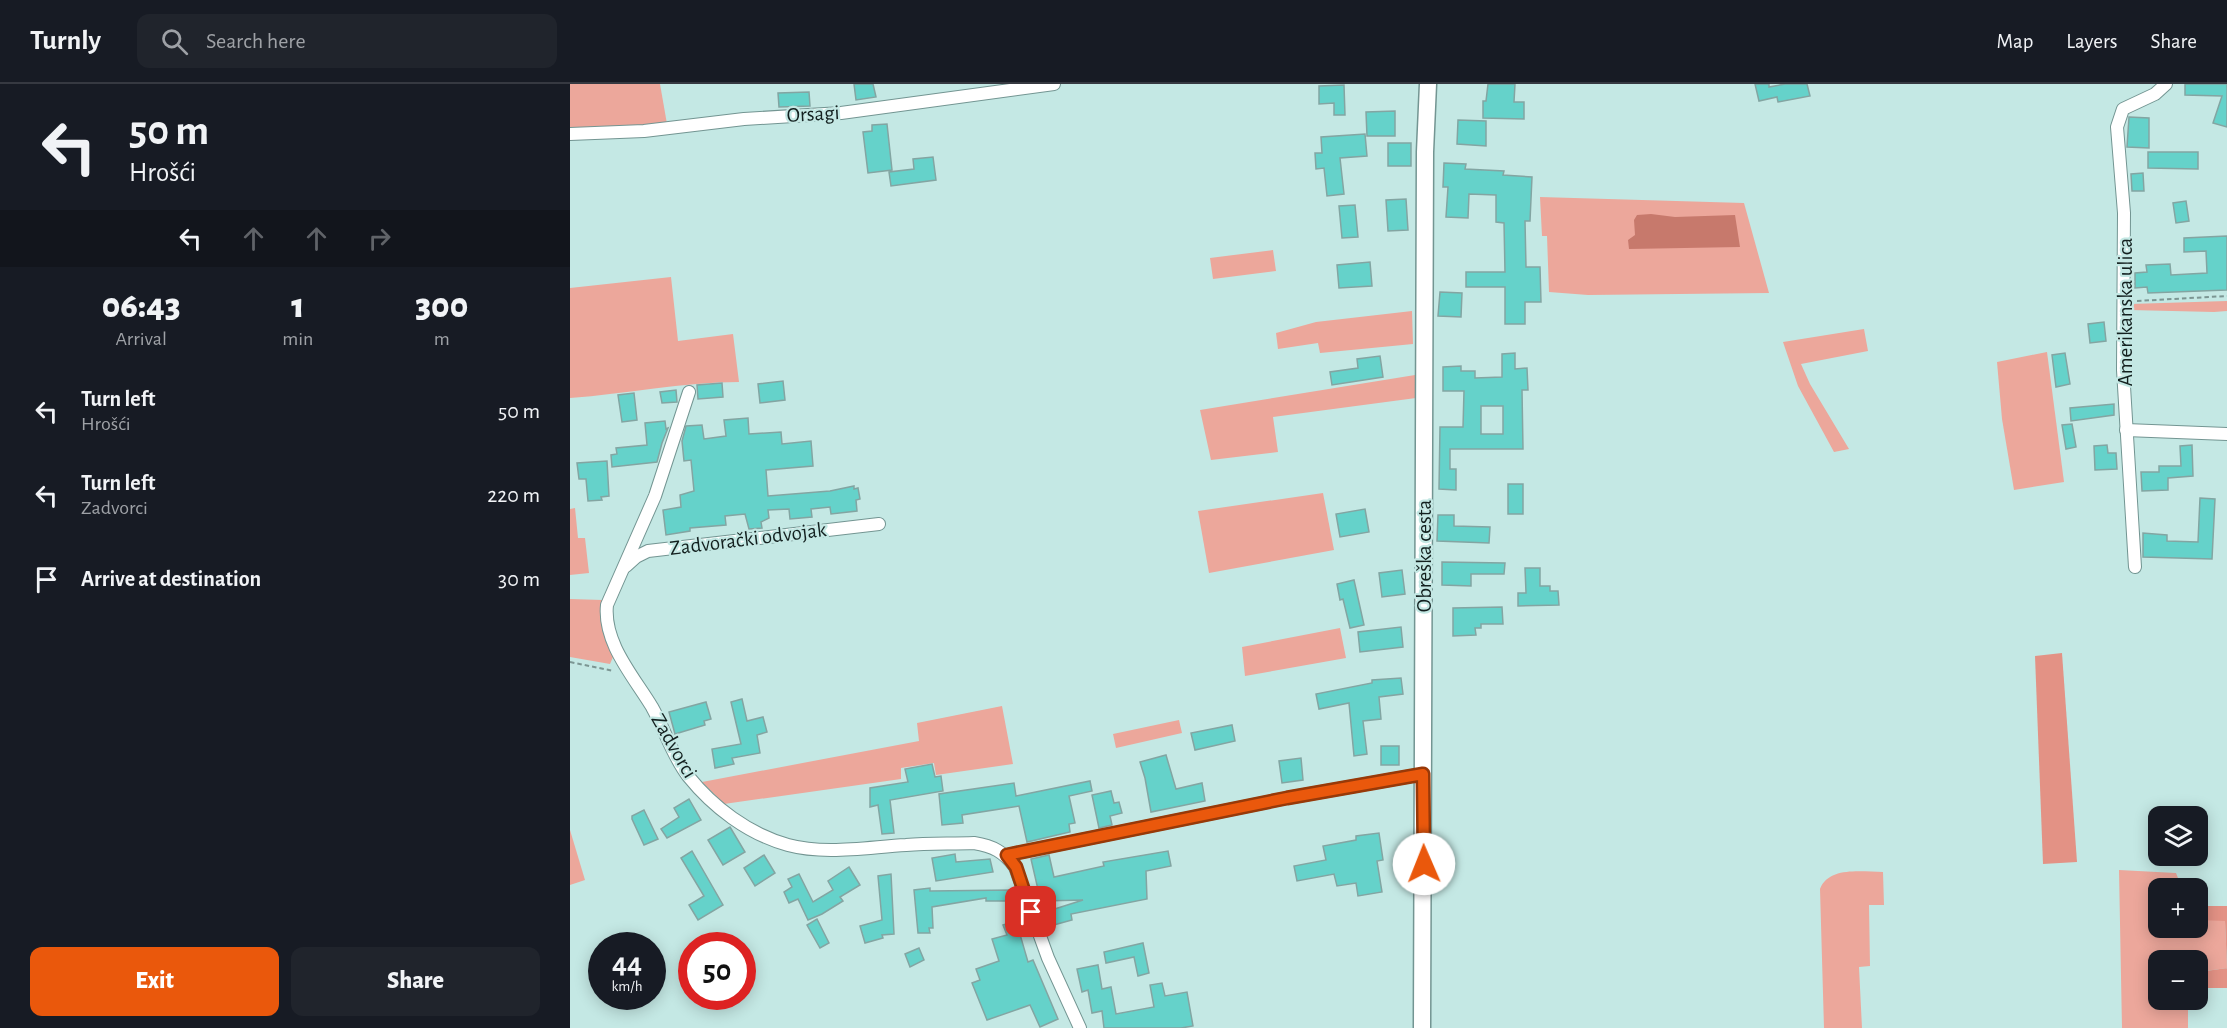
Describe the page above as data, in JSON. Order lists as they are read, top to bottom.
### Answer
{
  "streets": {
    "main road": ["Obreška cesta"],
    "street": [
      "Orsagi",
      "Amerikanska ulica",
      "Zadvorački odvojak",
      "Zadvorci"
    ]
  },
  "crossings": [
    ["Zadvorački odvojak", "Zadvorci"]
  ],
  "page": {
    "header": "Turnly",
    "search": "Search here",
    "nav": ["Map", "Layers", "Share"],
    "turn": ["50 m", "Hrošći"],
    "eta": [
      "06:43",
      "Arrival",
      "1",
      "min",
      "300",
      "m"
    ],
    "list": [
      {
        "name": "Turn left",
        "note": "Hrošći",
        "value": "50 m"
      },
      {
        "name": "Turn left",
        "note": "Zadvorci",
        "value": "220 m"
      },
      {
        "name": "Arrive at destination",
        "value": "30 m"
      }
    ],
    "map_buttons": ["+", "−"],
    "speed": "44 km/h",
    "limit": "50",
    "buttons": ["Exit", "Share"]
  }
}
